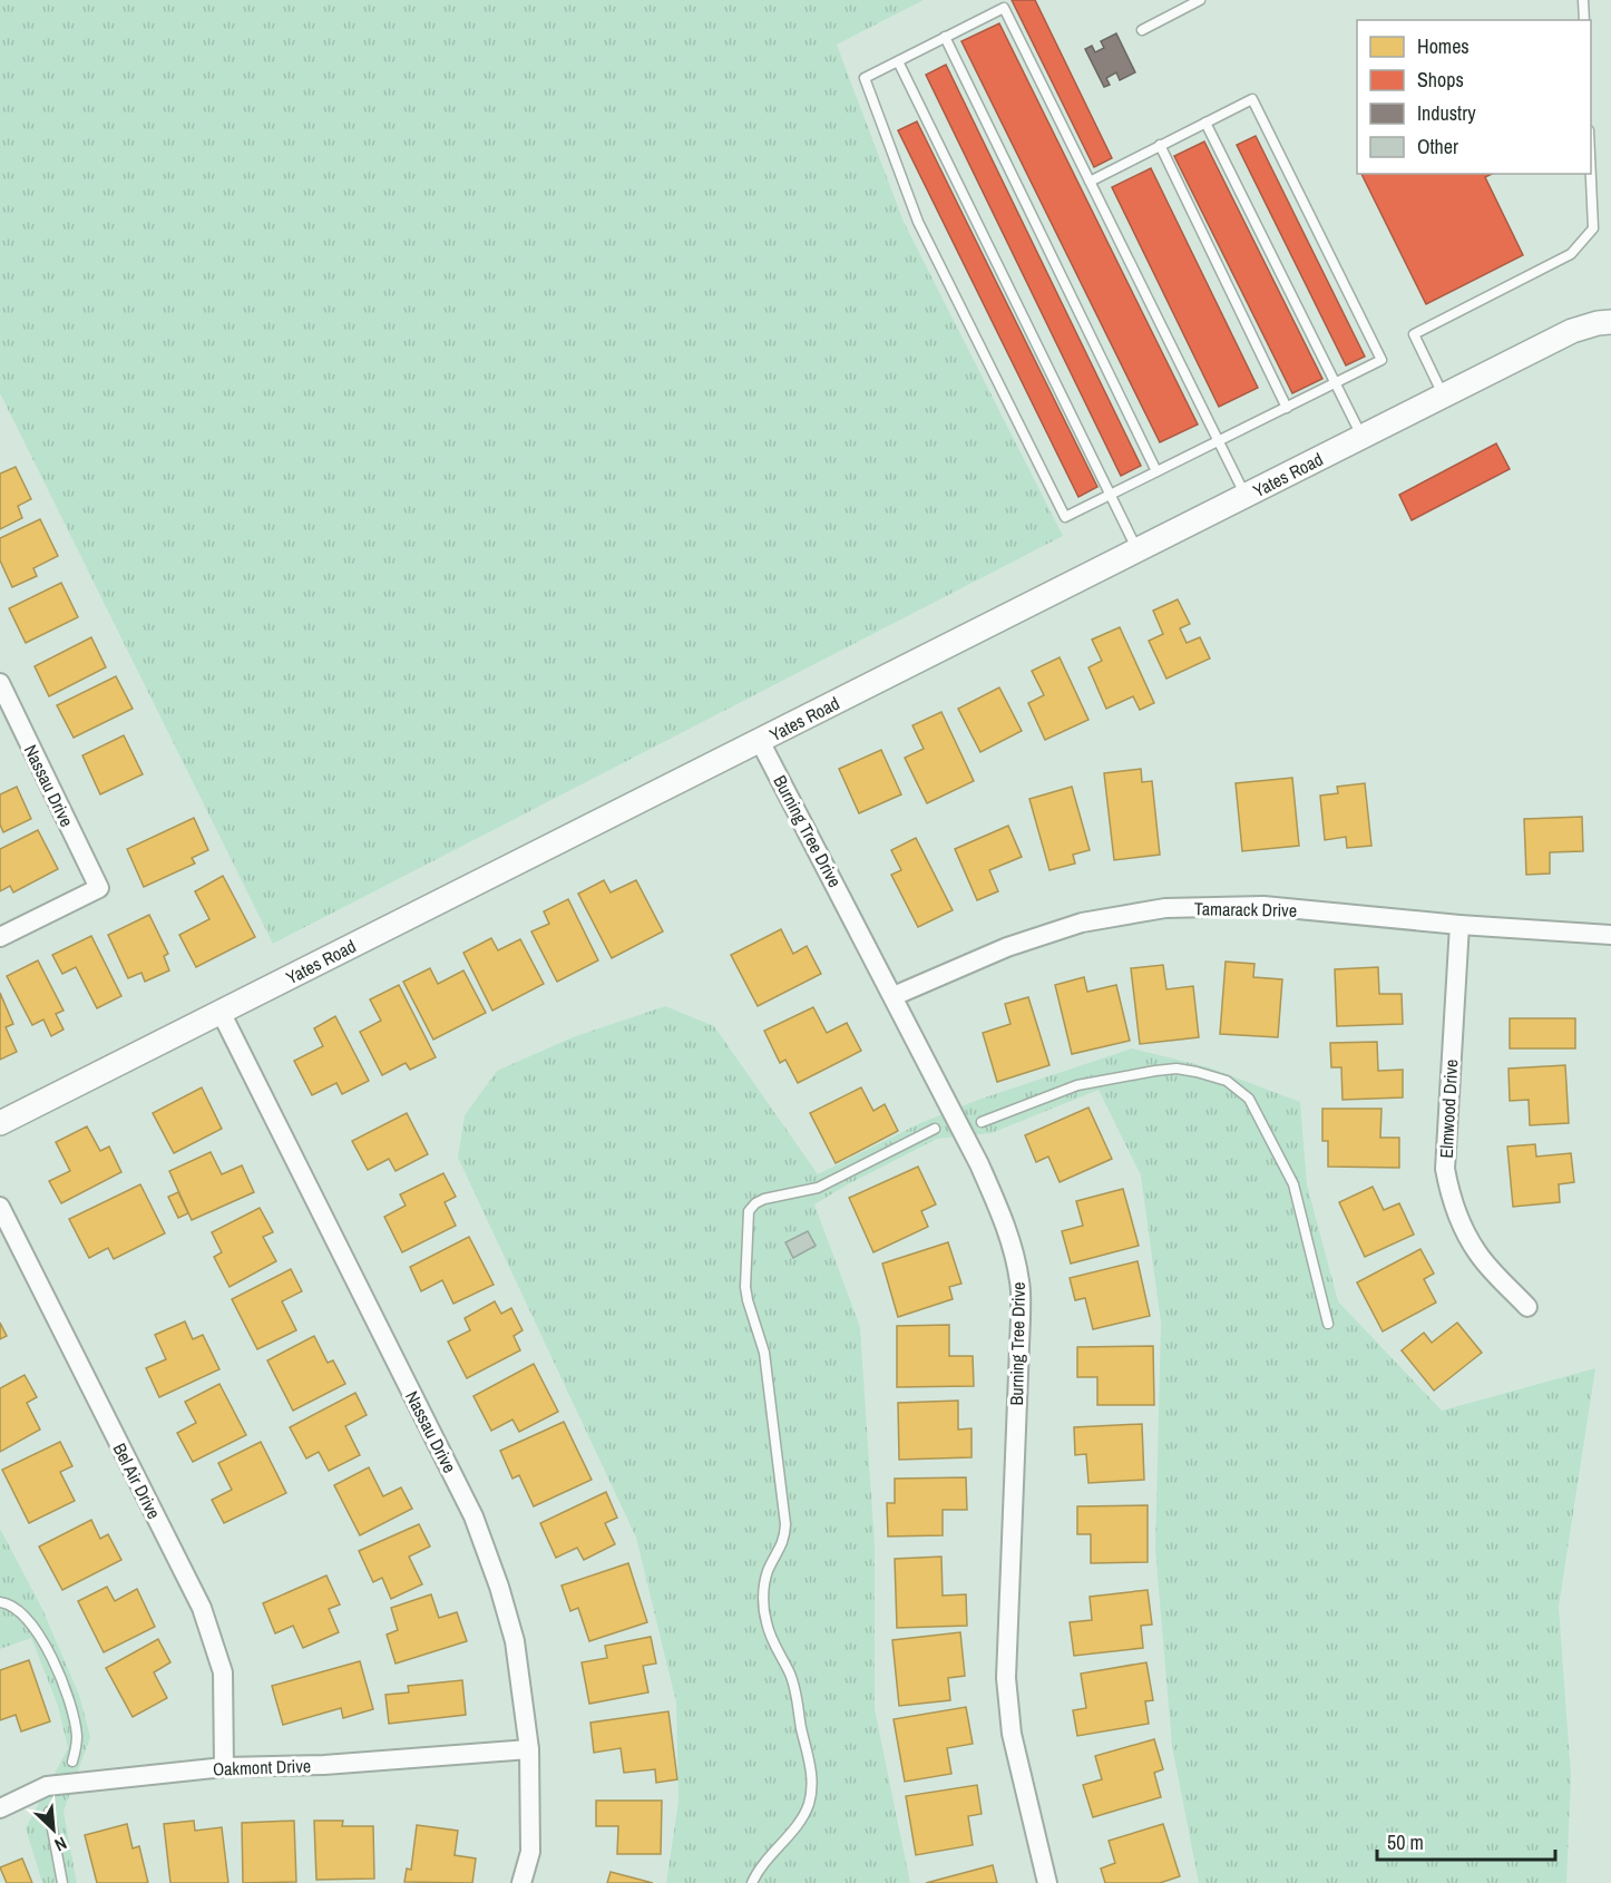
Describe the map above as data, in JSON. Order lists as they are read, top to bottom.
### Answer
{
  "streets": {
    "street": [
      "Yates Road",
      "Nassau Drive",
      "Burning Tree Drive",
      "Tamarack Drive",
      "Elmwood Drive",
      "Bel Air Drive",
      "Oakmont Drive"
    ]
  },
  "crossings": [
    ["Yates Road", "Nassau Drive"],
    ["Yates Road", "Burning Tree Drive"],
    ["Nassau Drive", "Oakmont Drive"],
    ["Burning Tree Drive", "Tamarack Drive"],
    ["Tamarack Drive", "Elmwood Drive"],
    ["Bel Air Drive", "Oakmont Drive"]
  ],
  "legend": [
    "Homes",
    "Shops",
    "Industry",
    "Other"
  ],
  "scale_bar": "50 m",
  "north": "bottom right"
}
